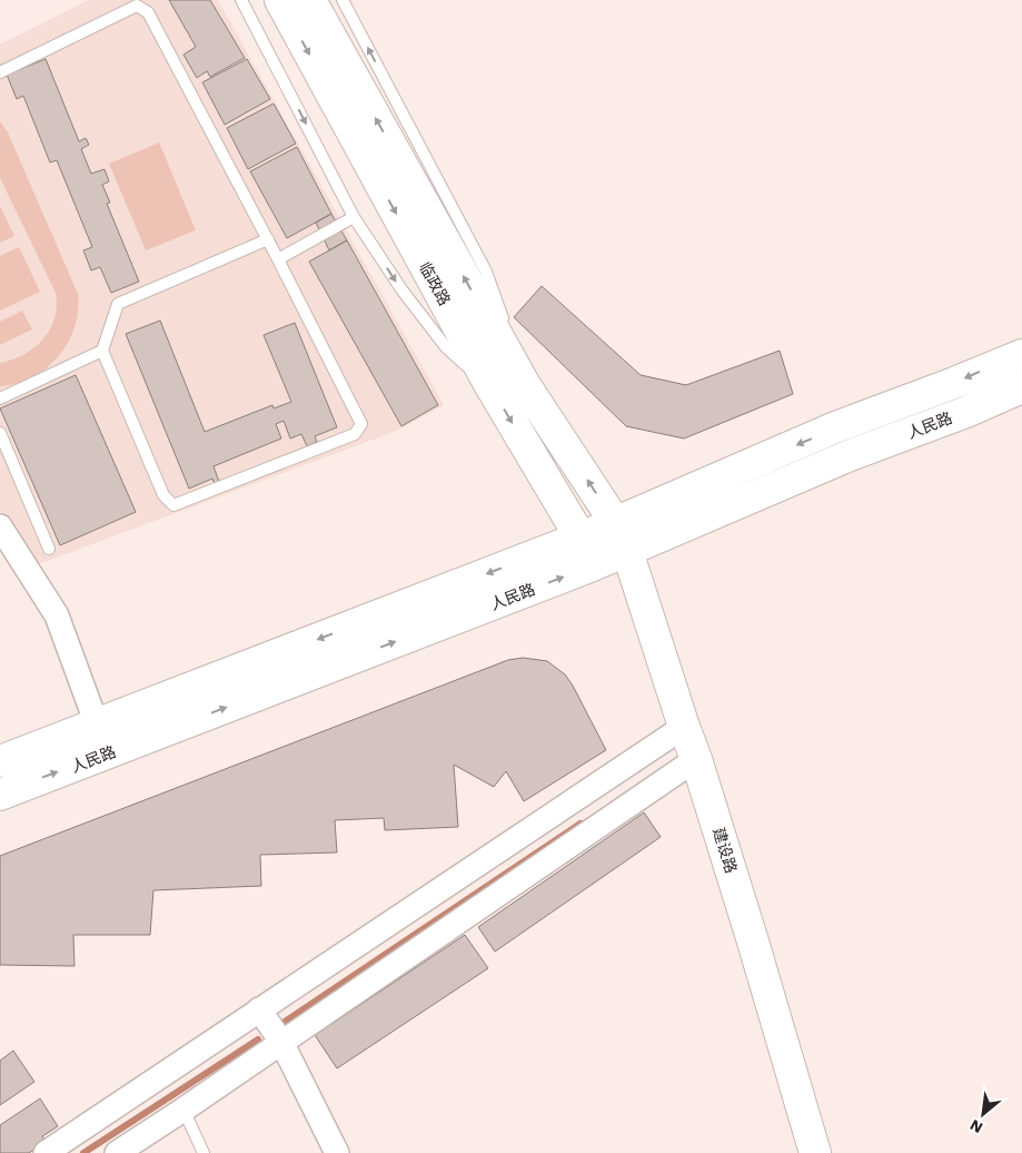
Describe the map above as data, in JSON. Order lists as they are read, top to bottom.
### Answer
{
  "streets": {
    "main road": ["临政路", "人民路", "建设路"]
  },
  "crossings": [
    ["临政路", "人民路"],
    ["临政路", "建设路"],
    ["人民路", "建设路"]
  ],
  "north": "bottom left"
}
